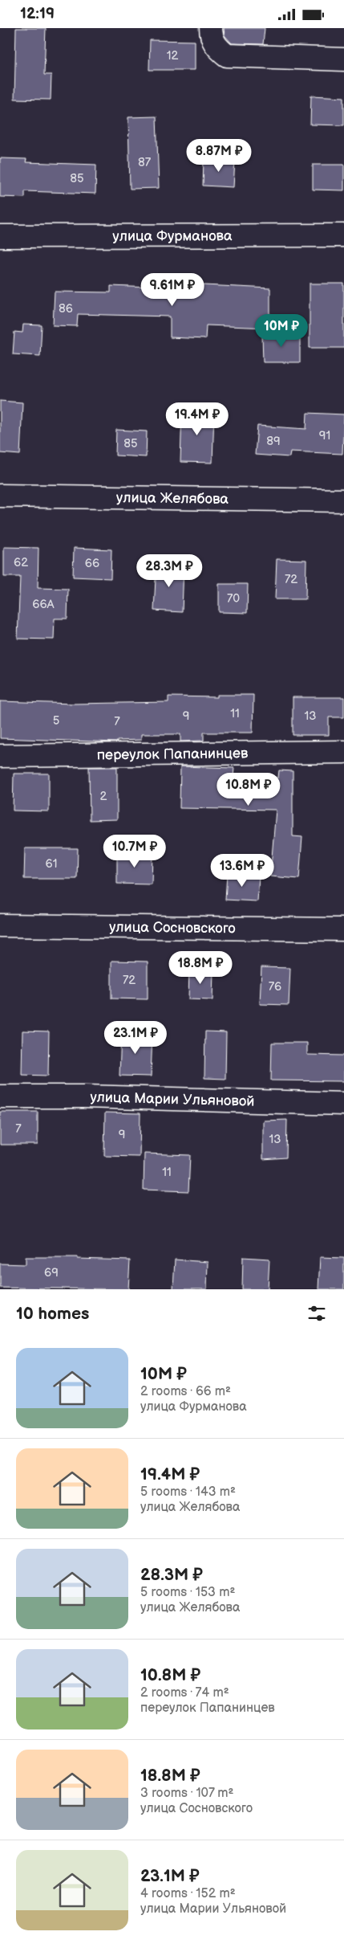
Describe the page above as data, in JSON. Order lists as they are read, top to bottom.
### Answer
{
  "streets": {
    "street": [
      "улица Фурманова",
      "улица Желябова",
      "переулок Папанинцев",
      "улица Сосновского",
      "улица Марии Ульяновой"
    ]
  },
  "house_numbers": [
    "12",
    "87",
    "85",
    "86",
    "91",
    "89",
    "85",
    "62",
    "66",
    "72",
    "70",
    "66А",
    "11",
    "9",
    "13",
    "5",
    "7",
    "2",
    "61",
    "72",
    "76",
    "7",
    "9",
    "13",
    "11",
    "69"
  ],
  "page": {
    "status": "12:19",
    "price": [
      "8.87M ₽",
      "9.61M ₽",
      "10M ₽",
      "19.4M ₽",
      "28.3M ₽",
      "10.8M ₽",
      "10.7M ₽",
      "13.6M ₽",
      "18.8M ₽",
      "23.1M ₽"
    ],
    "heading": "10 homes",
    "list": [
      {
        "name": "10M ₽",
        "note": "2 rooms · 66 m² · улица Фурманова"
      },
      {
        "name": "19.4M ₽",
        "note": "5 rooms · 143 m² · улица Желябова"
      },
      {
        "name": "28.3M ₽",
        "note": "5 rooms · 153 m² · улица Желябова"
      },
      {
        "name": "10.8M ₽",
        "note": "2 rooms · 74 m² · переулок Папанинцев"
      },
      {
        "name": "18.8M ₽",
        "note": "3 rooms · 107 m² · улица Сосновского"
      },
      {
        "name": "23.1M ₽",
        "note": "4 rooms · 152 m² · улица Марии Ульяновой"
      }
    ]
  }
}
